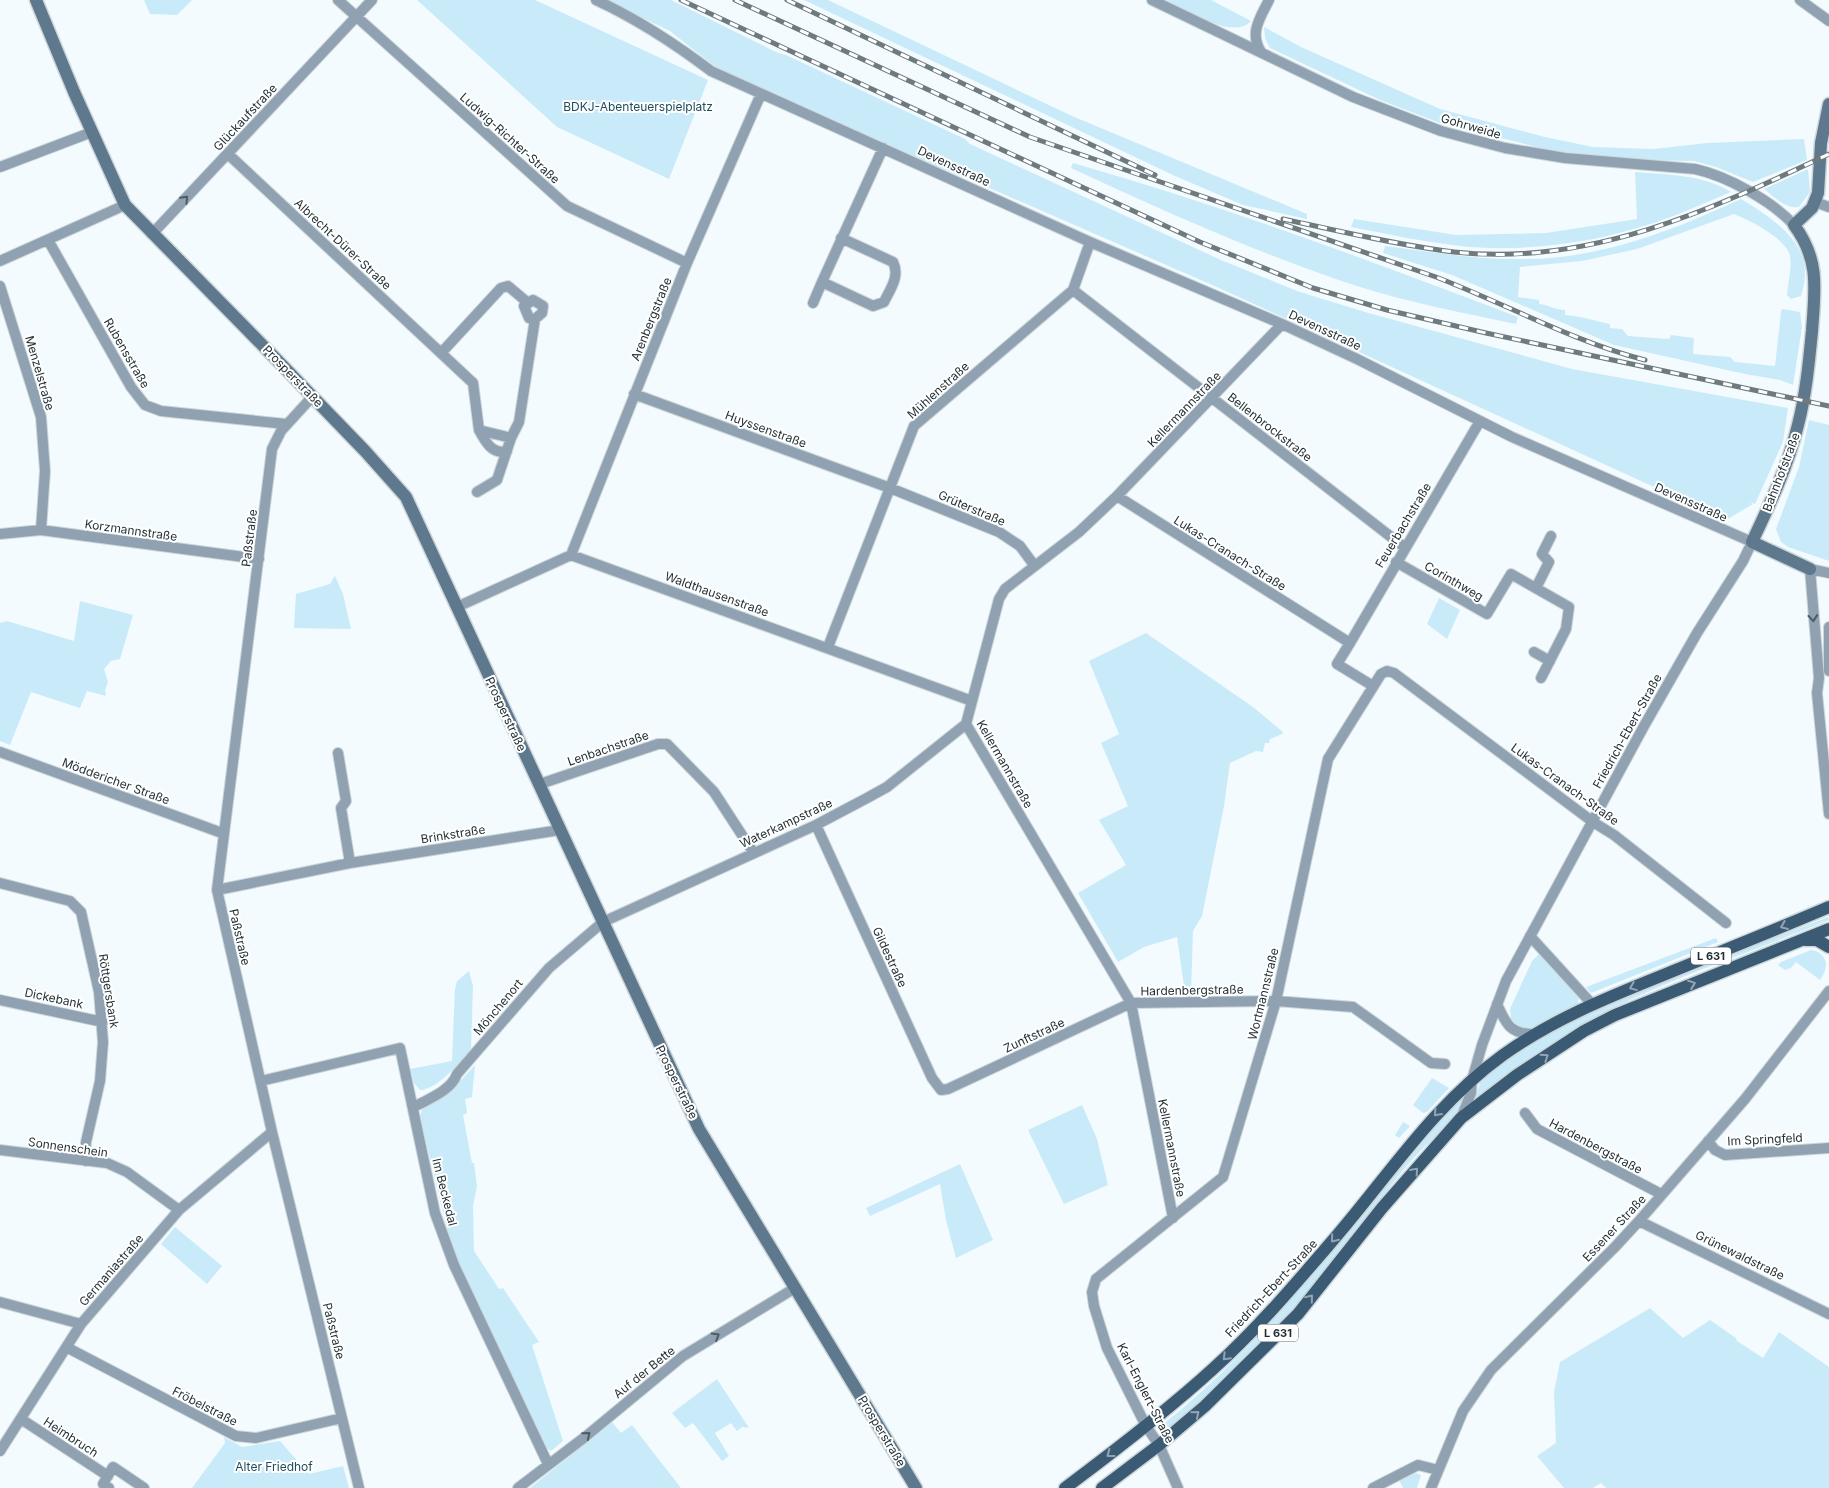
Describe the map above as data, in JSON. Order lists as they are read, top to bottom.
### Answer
{
  "streets": {
    "main road": [
      "Prosperstraße",
      "Bahnhofstraße",
      "Friedrich-Ebert-Straße",
      "L 631"
    ],
    "street": [
      "Glückaufstraße",
      "Gohrweide",
      "Ludwig-Richter-Straße",
      "Devensstraße",
      "Albrecht-Dürer-Straße",
      "Arenbergstraße",
      "Rubensstraße",
      "Menzelstraße",
      "Mühlenstraße",
      "Kellermannstraße",
      "Bellenbrockstraße",
      "Huyssenstraße",
      "Grüterstraße",
      "Feuerbachstraße",
      "Korzmannstraße",
      "Paßstraße",
      "Lukas-Cranach-Straße",
      "Corinthweg",
      "Waldthausenstraße",
      "Lenbachstraße",
      "Möddericher Straße",
      "Waterkampstraße",
      "Brinkstraße",
      "Gildestraße",
      "Hardenbergstraße",
      "Röttgersbank",
      "Wortmannstraße",
      "Dickebank",
      "Mönchenort",
      "Zunftstraße",
      "Im Springfeld",
      "Sonnenschein",
      "Im Beckedal",
      "Essener Straße",
      "Grünewaldstraße",
      "Germaniastraße",
      "Auf der Bette",
      "Karl-Englert-Straße",
      "Fröbelstraße",
      "Heimbruch"
    ]
  },
  "crossings": [
    ["Glückaufstraße", "Ludwig-Richter-Straße"],
    ["Glückaufstraße", "Albrecht-Dürer-Straße"],
    ["Glückaufstraße", "Prosperstraße"],
    ["Gohrweide", "Bahnhofstraße"],
    ["Ludwig-Richter-Straße", "Arenbergstraße"],
    ["Devensstraße", "Arenbergstraße"],
    ["Devensstraße", "Mühlenstraße"],
    ["Devensstraße", "Kellermannstraße"],
    ["Devensstraße", "Bahnhofstraße"],
    ["Devensstraße", "Feuerbachstraße"],
    ["Devensstraße", "Friedrich-Ebert-Straße"],
    ["Arenbergstraße", "Huyssenstraße"],
    ["Arenbergstraße", "Waldthausenstraße"],
    ["Rubensstraße", "Paßstraße"],
    ["Menzelstraße", "Korzmannstraße"],
    ["Prosperstraße", "Paßstraße"],
    ["Prosperstraße", "Lenbachstraße"],
    ["Prosperstraße", "Waterkampstraße"],
    ["Prosperstraße", "Brinkstraße"],
    ["Prosperstraße", "Mönchenort"],
    ["Prosperstraße", "Auf der Bette"],
    ["Mühlenstraße", "Bellenbrockstraße"],
    ["Mühlenstraße", "Huyssenstraße"],
    ["Mühlenstraße", "Grüterstraße"],
    ["Mühlenstraße", "Waldthausenstraße"],
    ["Kellermannstraße", "Bellenbrockstraße"],
    ["Kellermannstraße", "Grüterstraße"],
    ["Kellermannstraße", "Lukas-Cranach-Straße"],
    ["Kellermannstraße", "Waldthausenstraße"],
    ["Kellermannstraße", "Waterkampstraße"],
    ["Kellermannstraße", "Hardenbergstraße"],
    ["Kellermannstraße", "Wortmannstraße"],
    ["Kellermannstraße", "Zunftstraße"],
    ["Bellenbrockstraße", "Feuerbachstraße"],
    ["Huyssenstraße", "Grüterstraße"],
    ["Bahnhofstraße", "Friedrich-Ebert-Straße"],
    ["Feuerbachstraße", "Lukas-Cranach-Straße"],
    ["Feuerbachstraße", "Corinthweg"],
    ["Korzmannstraße", "Paßstraße"],
    ["Paßstraße", "Möddericher Straße"],
    ["Paßstraße", "Brinkstraße"],
    ["Paßstraße", "Im Beckedal"],
    ["Paßstraße", "Germaniastraße"],
    ["Paßstraße", "Fröbelstraße"],
    ["Lukas-Cranach-Straße", "Friedrich-Ebert-Straße"],
    ["Lukas-Cranach-Straße", "Wortmannstraße"],
    ["Friedrich-Ebert-Straße", "L 631"],
    ["Friedrich-Ebert-Straße", "Karl-Englert-Straße"],
    ["Lenbachstraße", "Waterkampstraße"],
    ["Waterkampstraße", "Gildestraße"],
    ["Waterkampstraße", "Mönchenort"],
    ["Gildestraße", "Zunftstraße"],
    ["Hardenbergstraße", "Wortmannstraße"],
    ["Hardenbergstraße", "Zunftstraße"],
    ["Hardenbergstraße", "Essener Straße"],
    ["Röttgersbank", "Dickebank"],
    ["Röttgersbank", "Sonnenschein"],
    ["Wortmannstraße", "Karl-Englert-Straße"],
    ["Mönchenort", "Im Beckedal"],
    ["Im Springfeld", "Essener Straße"],
    ["Sonnenschein", "Germaniastraße"],
    ["Im Beckedal", "Auf der Bette"],
    ["Essener Straße", "Grünewaldstraße"],
    ["Germaniastraße", "Fröbelstraße"],
    ["Germaniastraße", "Heimbruch"]
  ],
  "one_way": ["Auf der Bette"],
  "parks": ["BDKJ-Abenteuerspielplatz", "Alter Friedhof"]
}
